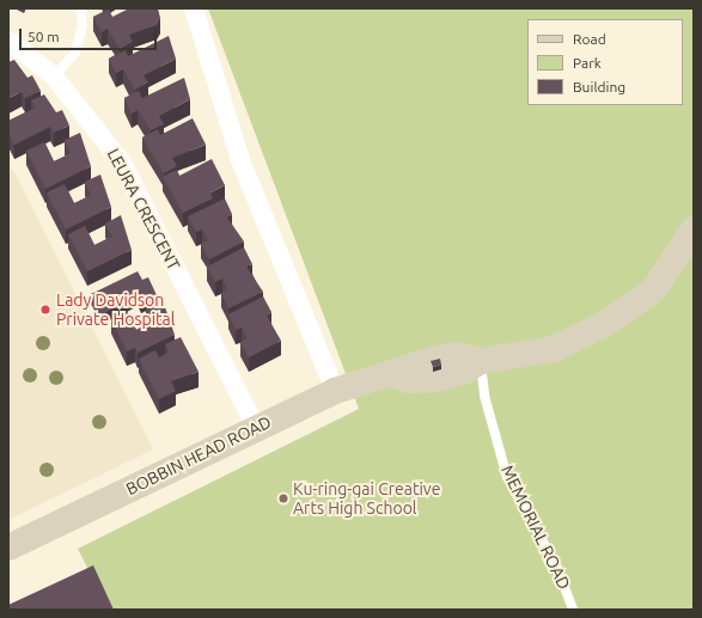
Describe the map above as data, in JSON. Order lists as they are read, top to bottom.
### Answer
{
  "streets": {
    "main road": ["BOBBIN HEAD ROAD"],
    "street": ["LEURA CRESCENT"],
    "lane": ["MEMORIAL ROAD"]
  },
  "crossings": [
    ["LEURA CRESCENT", "BOBBIN HEAD ROAD"],
    ["BOBBIN HEAD ROAD", "MEMORIAL ROAD"]
  ],
  "places": ["Lady Davidson Private Hospital", "Ku-ring-gai Creative Arts High School"],
  "legend": ["Road", "Park", "Building"],
  "scale_bar": "50 m"
}
